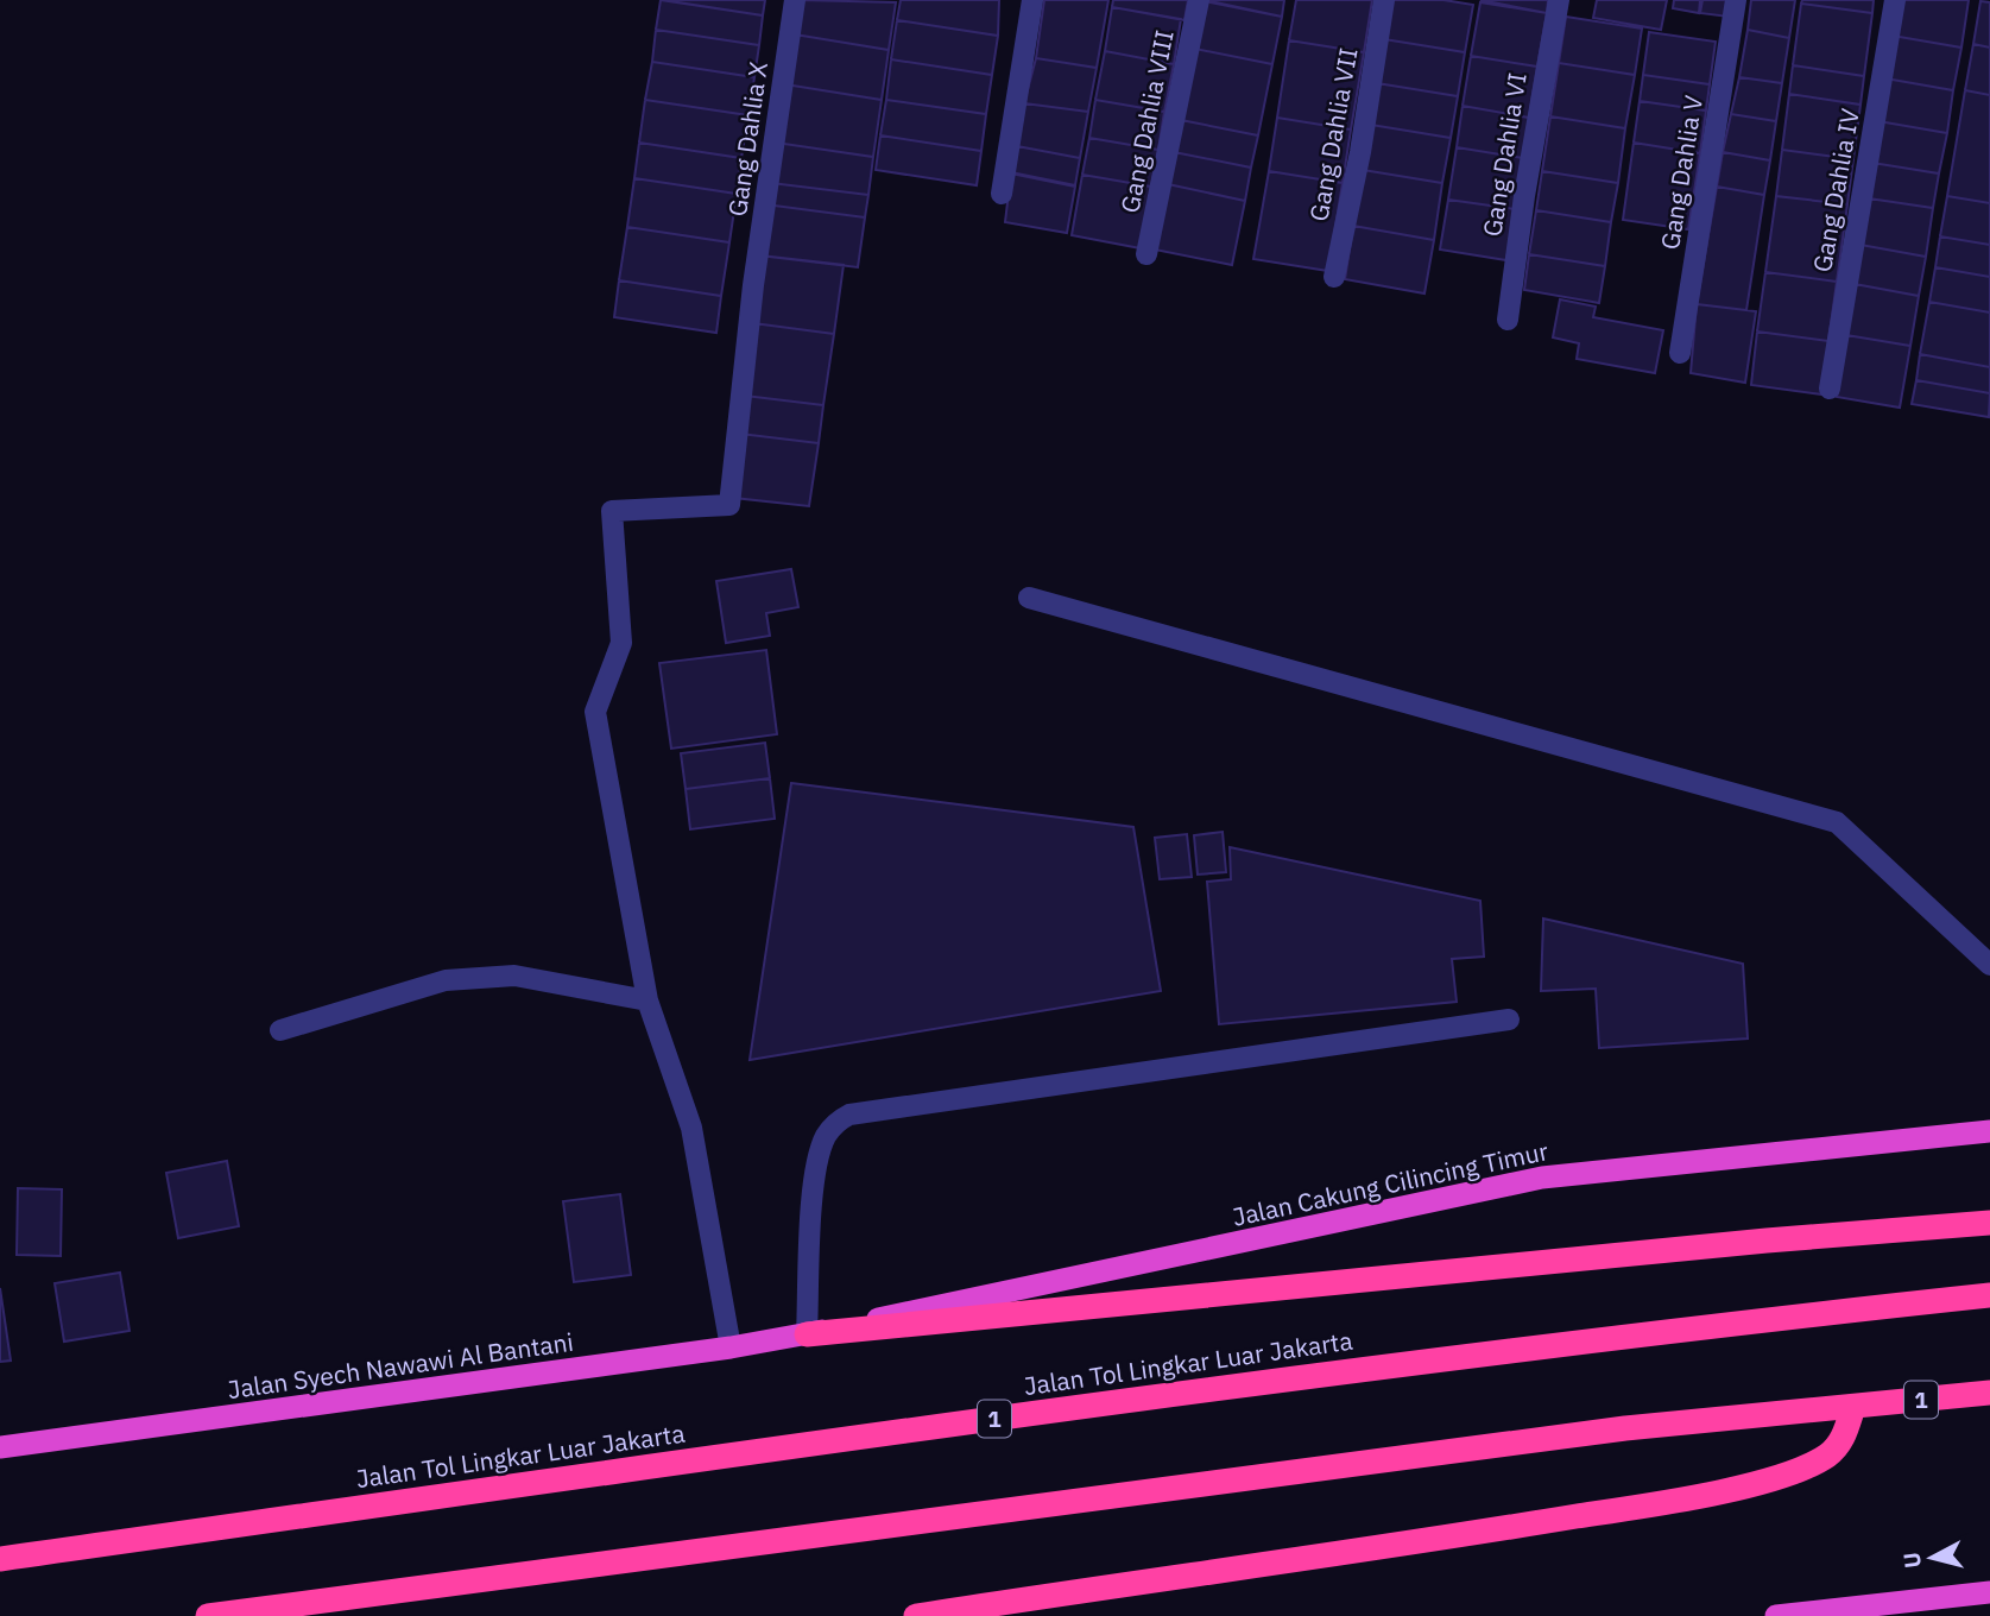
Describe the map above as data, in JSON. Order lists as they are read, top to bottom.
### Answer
{
  "streets": {
    "highway": [
      "Jalan Cakung Cilincing Timur",
      "Jalan Tol Lingkar Luar Jakarta",
      "Jalan Syech Nawawi Al Bantani",
      "1"
    ],
    "street": [
      "Gang Dahlia VIII",
      "Gang Dahlia VII",
      "Gang Dahlia X",
      "Gang Dahlia VI",
      "Gang Dahlia V",
      "Gang Dahlia IV"
    ]
  },
  "crossings": [
    ["Jalan Cakung Cilincing Timur", "Jalan Syech Nawawi Al Bantani"]
  ],
  "north": "left"
}
